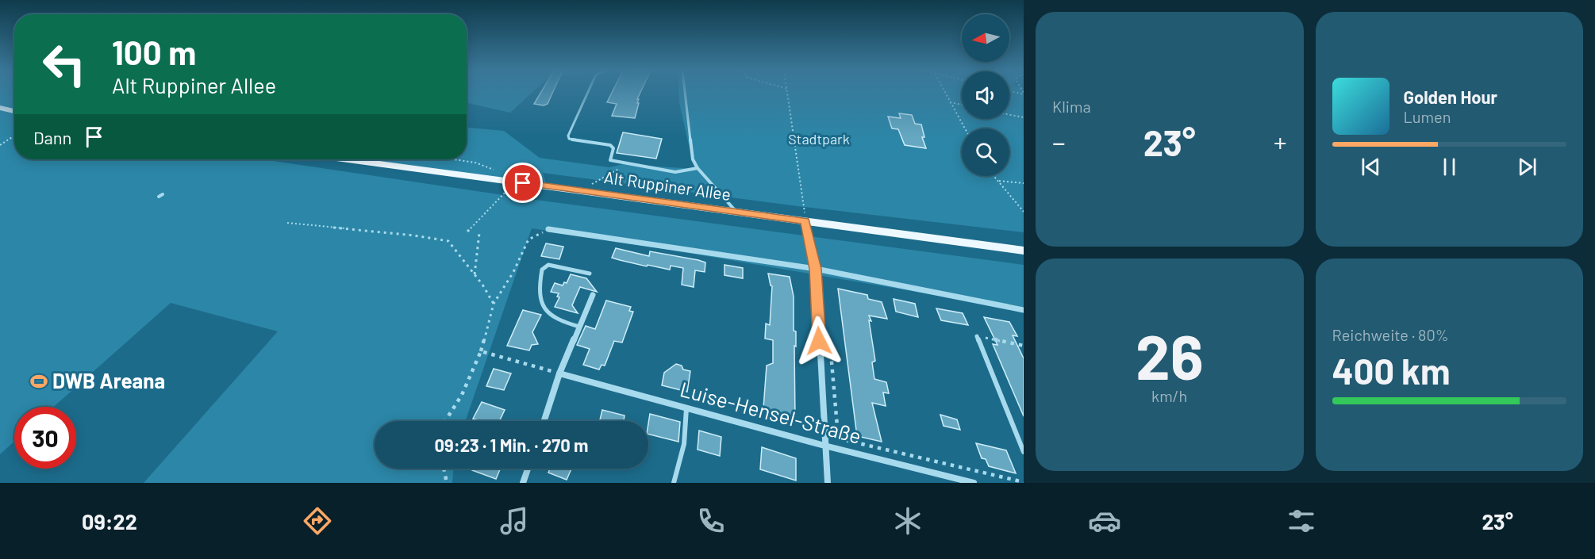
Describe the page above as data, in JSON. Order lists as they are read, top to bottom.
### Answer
{
  "streets": {
    "main road": ["Alt Ruppiner Allee"],
    "street": ["Luise-Hensel-Straße"]
  },
  "parks": ["Stadtpark"],
  "places": {
    "sports": ["DWB Areana"]
  },
  "north": "left",
  "page": {
    "tile": [
      "Klima",
      ["26", "km/h"],
      ["Reichweite · 80%", "400 km"]
    ],
    "turn": ["100 m", "Alt Ruppiner Allee"],
    "song": ["Golden Hour", "Lumen"],
    "then": "Dann",
    "heat": ["−", "23°", "+"],
    "limit": "30",
    "trip": "09:23 · 1 Min. · 270 m",
    "tabs": ["09:22", "23°"]
  }
}
